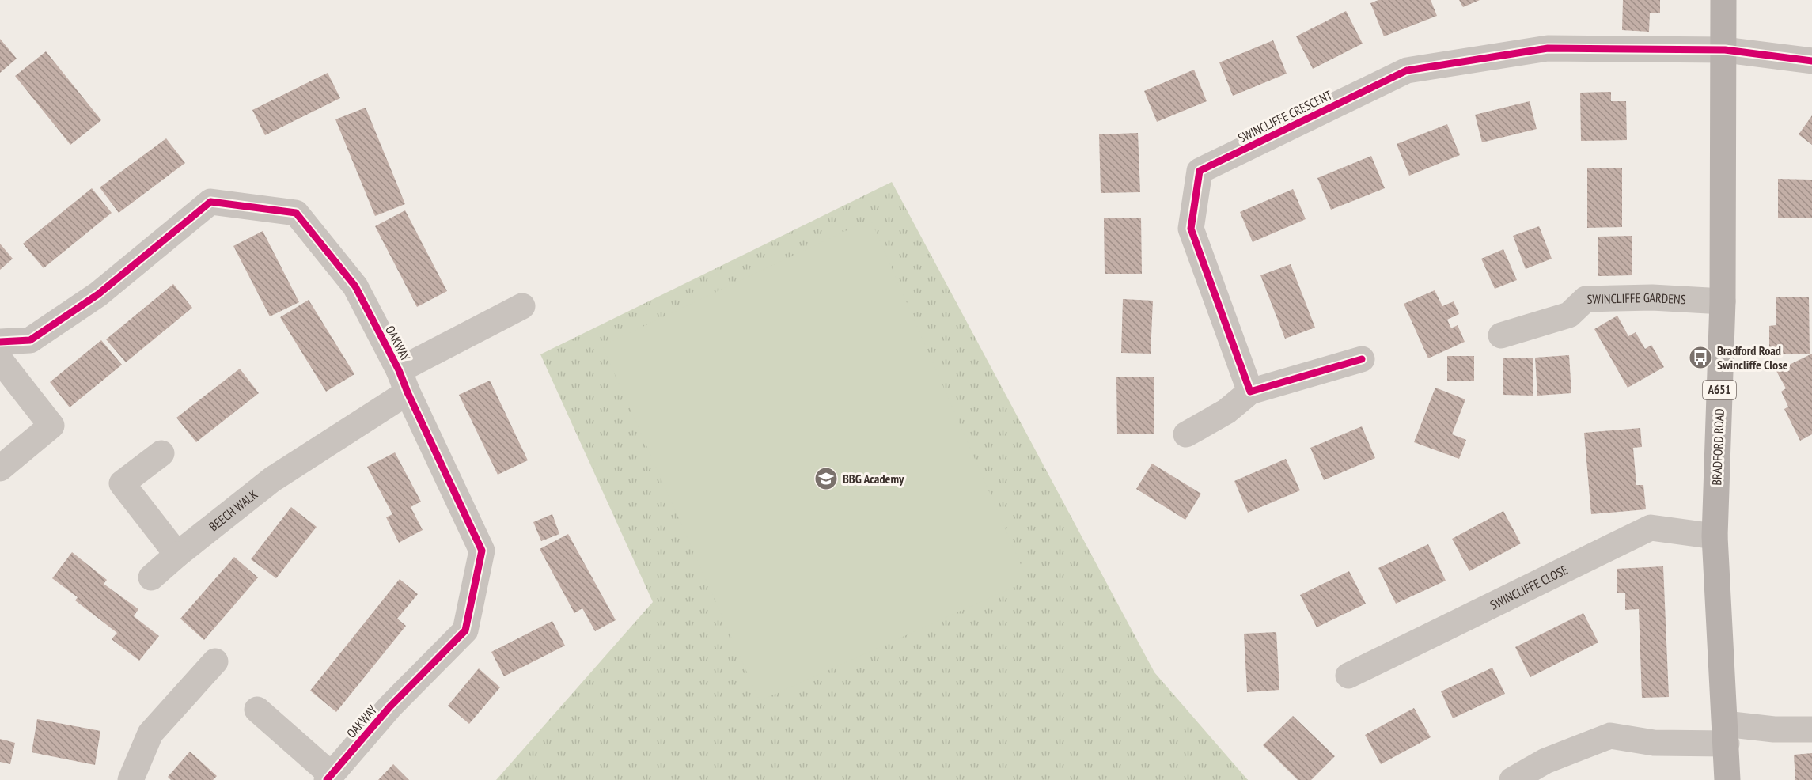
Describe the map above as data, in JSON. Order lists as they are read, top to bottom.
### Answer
{
  "streets": {
    "main road": ["A651", "BRADFORD ROAD"],
    "street": [
      "SWINCLIFFE CRESCENT",
      "SWINCLIFFE GARDENS",
      "OAKWAY",
      "BEECH WALK",
      "SWINCLIFFE CLOSE"
    ]
  },
  "crossings": [
    ["SWINCLIFFE CRESCENT", "BRADFORD ROAD"],
    ["SWINCLIFFE GARDENS", "BRADFORD ROAD"],
    ["OAKWAY", "BEECH WALK"],
    ["BRADFORD ROAD", "SWINCLIFFE CLOSE"]
  ],
  "places": {
    "bus stop": ["Bradford Road Swincliffe Close"],
    "school or university": ["BBG Academy"]
  }
}
